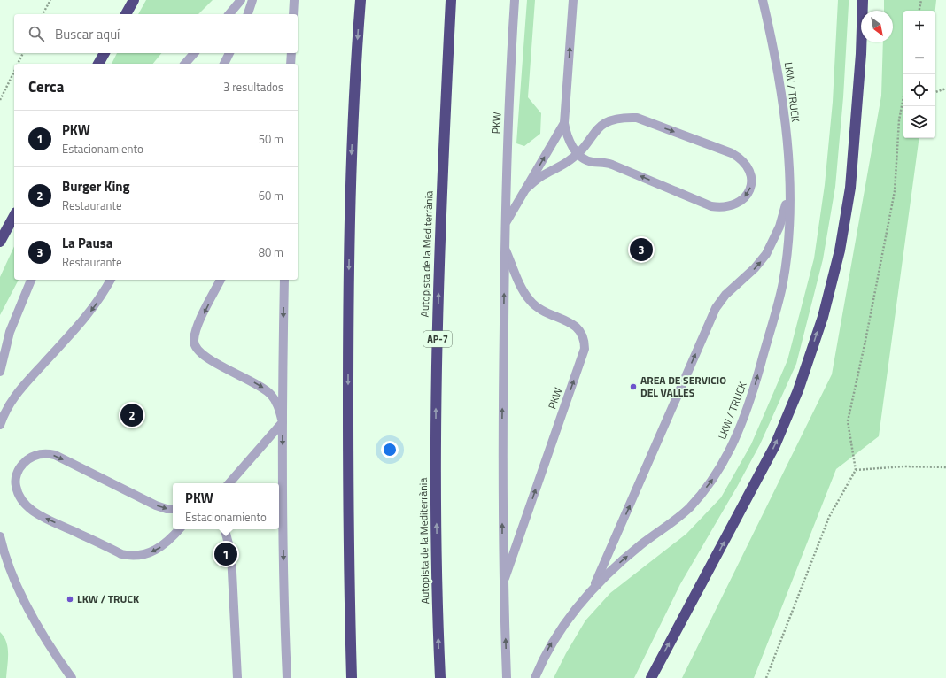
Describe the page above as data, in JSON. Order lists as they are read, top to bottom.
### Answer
{
  "streets": {
    "highway": ["Autopista de la Mediterrània", "AP-7"],
    "lane": ["LKW / TRUCK", "PKW"]
  },
  "one_way": ["LKW / TRUCK", "PKW"],
  "places": ["AREA DE SERVICIO DEL VALLES", "LKW / TRUCK"],
  "north": "bottom right",
  "page": {
    "map_buttons": ["+", "−"],
    "search": "Buscar aquí",
    "heading": ["Cerca", "3 resultados"],
    "list": [
      {
        "mark": "1",
        "name": "PKW",
        "note": "Estacionamiento",
        "value": "50 m"
      },
      {
        "mark": "2",
        "name": "Burger King",
        "note": "Restaurante",
        "value": "60 m"
      },
      {
        "mark": "3",
        "name": "La Pausa",
        "note": "Restaurante",
        "value": "80 m"
      }
    ],
    "pins": ["3", "2", "1"],
    "popup": ["PKW", "Estacionamiento"]
  }
}
